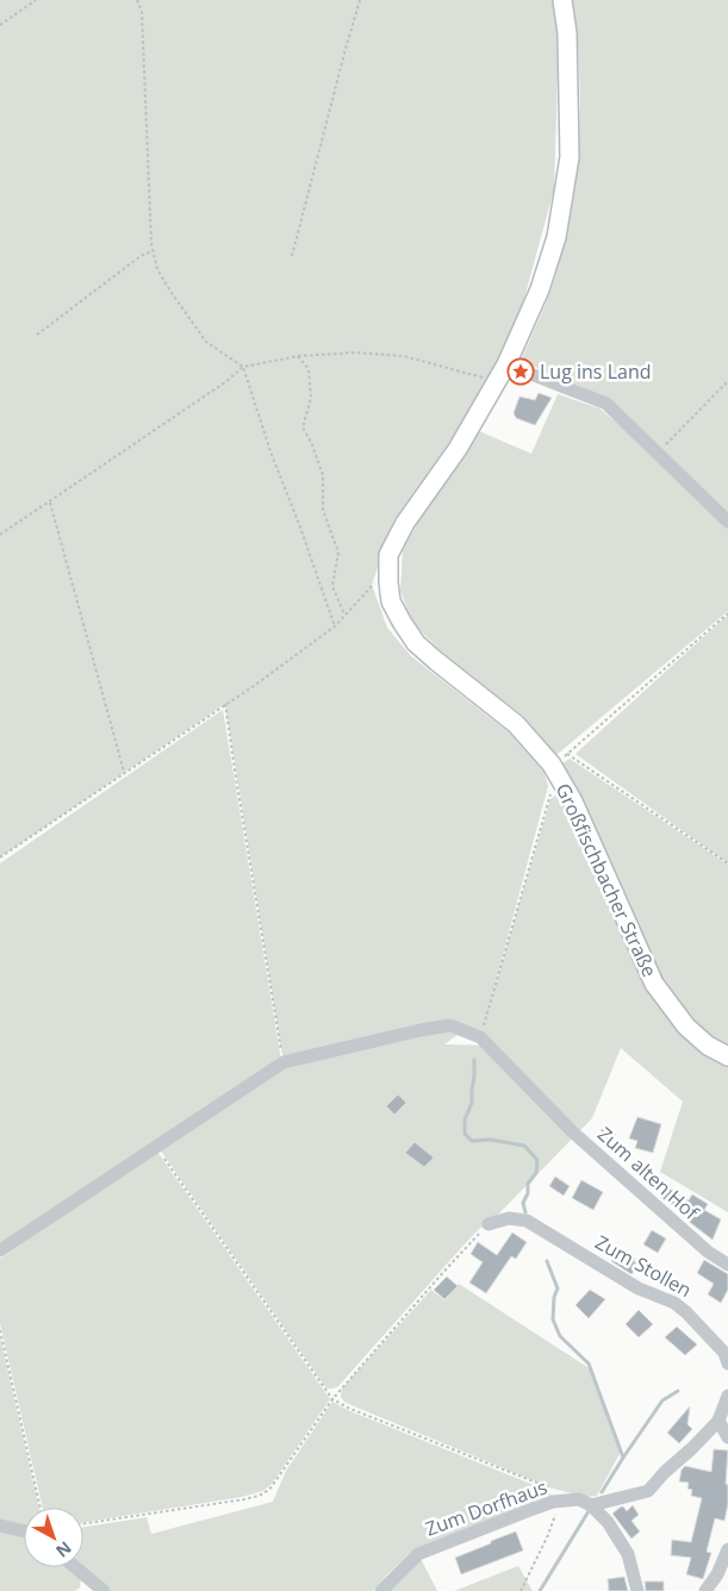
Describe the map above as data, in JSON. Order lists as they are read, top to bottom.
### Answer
{
  "streets": {
    "main road": ["Großfischbacher Straße"],
    "street": ["Zum alten Hof", "Zum Stollen", "Zum Dorfhaus"]
  },
  "places": {
    "place": ["Lug ins Land"]
  },
  "north": "bottom right"
}
